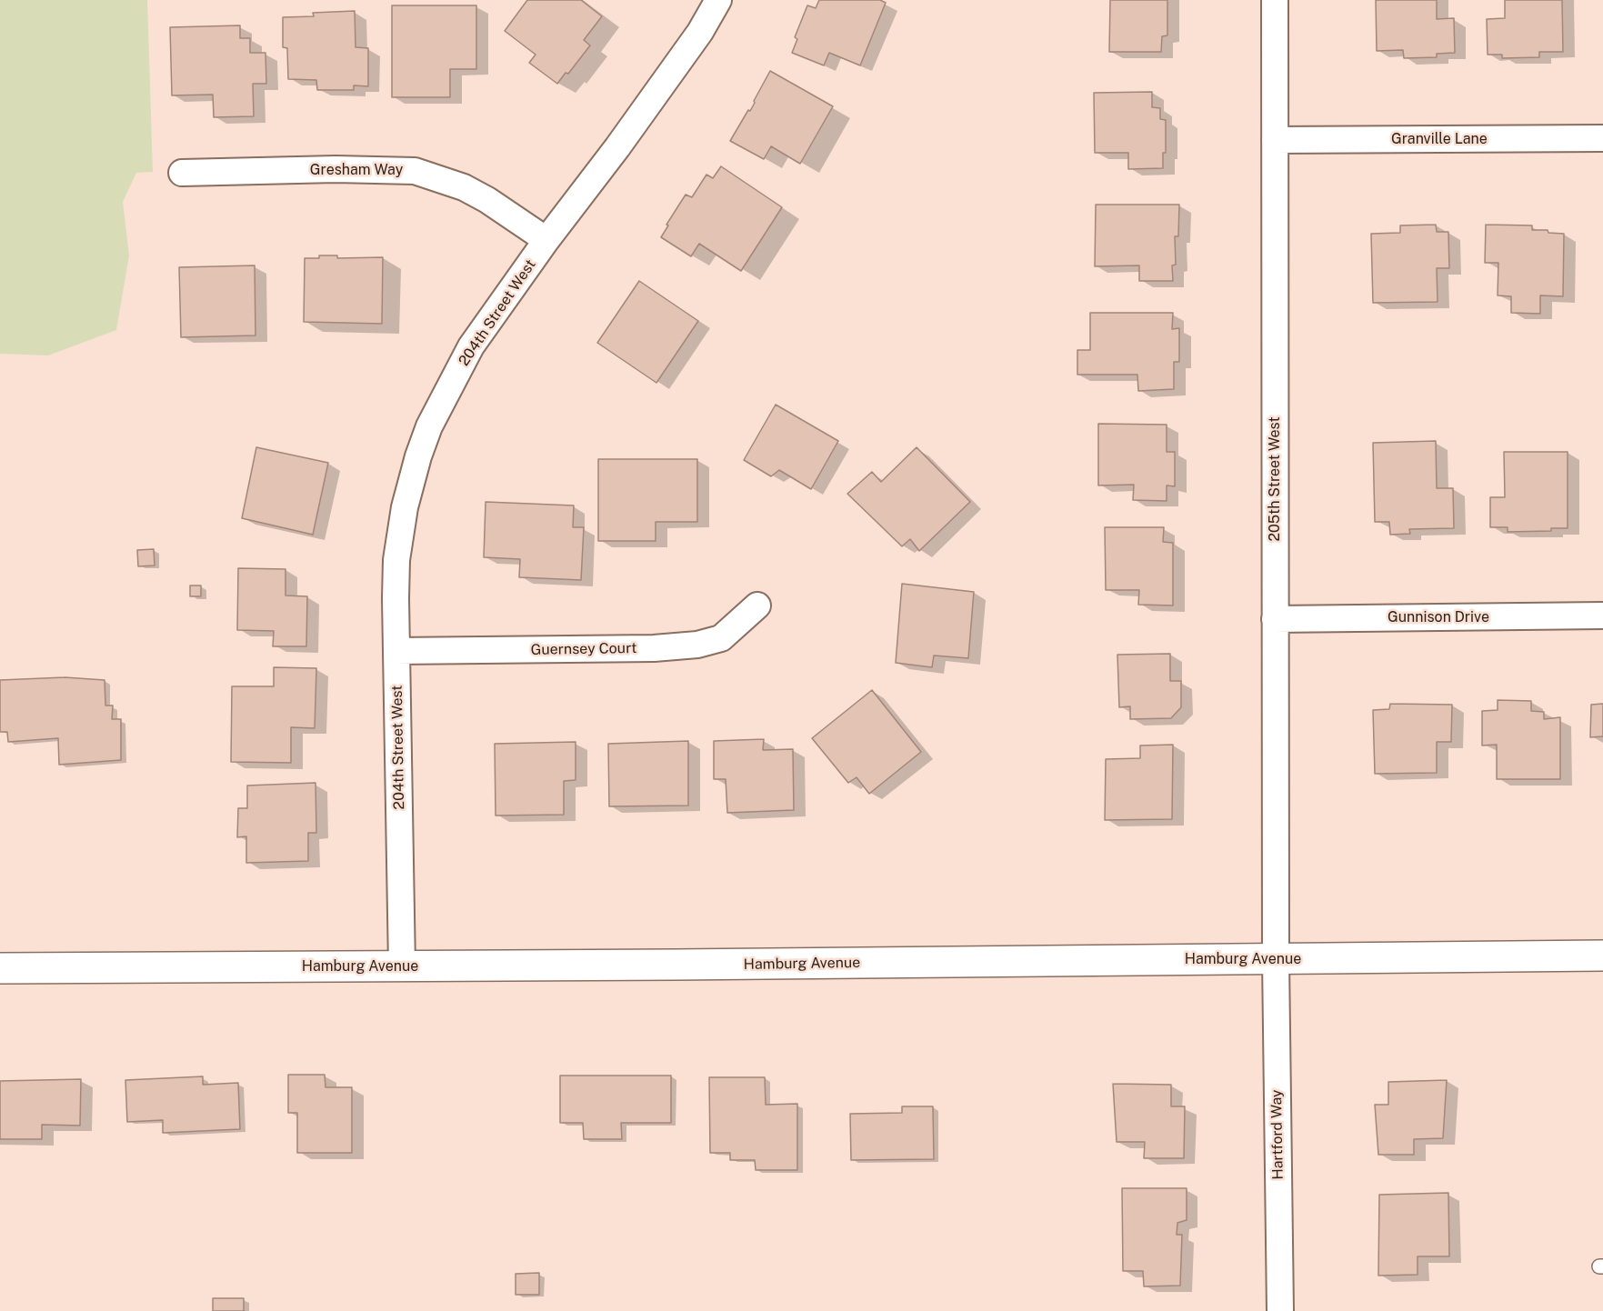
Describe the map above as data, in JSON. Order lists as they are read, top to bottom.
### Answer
{
  "streets": {
    "street": [
      "Granville Lane",
      "Gresham Way",
      "204th Street West",
      "205th Street West",
      "Gunnison Drive",
      "Guernsey Court",
      "Hamburg Avenue",
      "Hartford Way"
    ]
  },
  "crossings": [
    ["Granville Lane", "205th Street West"],
    ["Gresham Way", "204th Street West"],
    ["204th Street West", "Guernsey Court"],
    ["204th Street West", "Hamburg Avenue"],
    ["205th Street West", "Gunnison Drive"],
    ["205th Street West", "Hamburg Avenue"],
    ["205th Street West", "Hartford Way"],
    ["Hamburg Avenue", "Hartford Way"]
  ]
}
